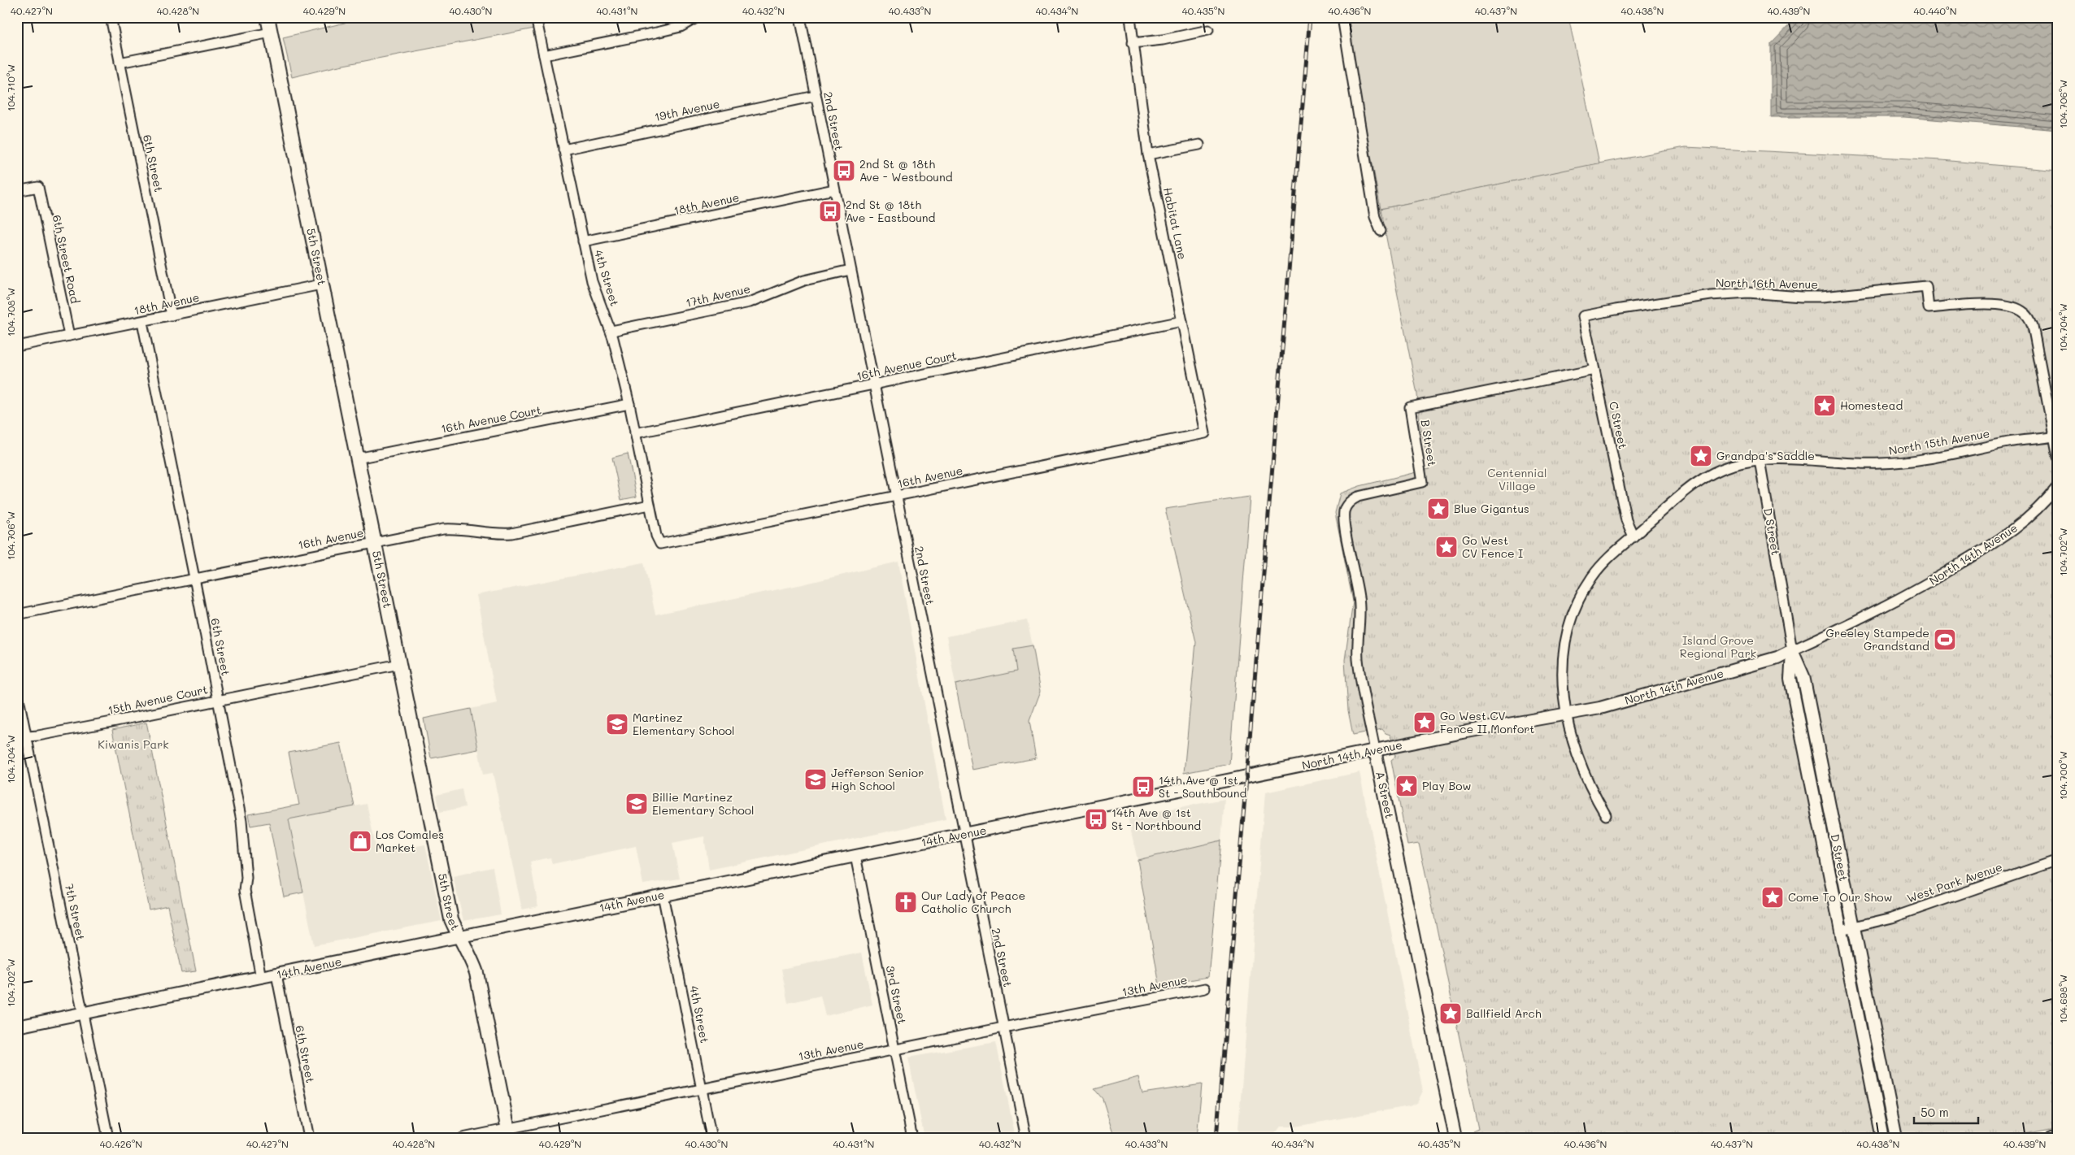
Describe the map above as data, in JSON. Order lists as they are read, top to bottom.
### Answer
{
  "streets": {
    "main road": ["5th Street"],
    "street": [
      "19th Avenue",
      "2nd Street",
      "6th Street",
      "18th Avenue",
      "Habitat Lane",
      "6th Street Road",
      "4th Street",
      "North 16th Avenue",
      "17th Avenue",
      "16th Avenue Court",
      "C Street",
      "North 15th Avenue",
      "B Street",
      "16th Avenue",
      "D Street",
      "North 14th Avenue",
      "15th Avenue Court",
      "A Street",
      "14th Avenue",
      "West Park Avenue",
      "7th Street",
      "13th Avenue",
      "3rd Street"
    ]
  },
  "crossings": [
    ["19th Avenue", "2nd Street"],
    ["19th Avenue", "4th Street"],
    ["2nd Street", "18th Avenue"],
    ["2nd Street", "17th Avenue"],
    ["2nd Street", "16th Avenue Court"],
    ["2nd Street", "16th Avenue"],
    ["2nd Street", "14th Avenue"],
    ["2nd Street", "13th Avenue"],
    ["6th Street", "18th Avenue"],
    ["6th Street", "16th Avenue"],
    ["6th Street", "15th Avenue Court"],
    ["6th Street", "14th Avenue"],
    ["18th Avenue", "5th Street"],
    ["18th Avenue", "6th Street Road"],
    ["18th Avenue", "4th Street"],
    ["Habitat Lane", "16th Avenue Court"],
    ["Habitat Lane", "16th Avenue"],
    ["5th Street", "16th Avenue Court"],
    ["5th Street", "16th Avenue"],
    ["5th Street", "15th Avenue Court"],
    ["5th Street", "14th Avenue"],
    ["5th Street", "13th Avenue"],
    ["4th Street", "17th Avenue"],
    ["4th Street", "16th Avenue Court"],
    ["4th Street", "16th Avenue"],
    ["4th Street", "14th Avenue"],
    ["4th Street", "13th Avenue"],
    ["North 16th Avenue", "C Street"],
    ["North 16th Avenue", "North 15th Avenue"],
    ["C Street", "North 15th Avenue"],
    ["C Street", "B Street"],
    ["North 15th Avenue", "D Street"],
    ["B Street", "A Street"],
    ["D Street", "North 14th Avenue"],
    ["D Street", "West Park Avenue"],
    ["North 14th Avenue", "A Street"],
    ["North 14th Avenue", "14th Avenue"],
    ["15th Avenue Court", "7th Street"],
    ["14th Avenue", "7th Street"],
    ["14th Avenue", "3rd Street"],
    ["13th Avenue", "3rd Street"]
  ],
  "parks": ["Centennial Village", "Island Grove Regional Park", "Kiwanis Park"],
  "places": {
    "bus stop": [
      "2nd St @ 18th Ave - Westbound",
      "2nd St @ 18th Ave - Eastbound",
      "14th Ave @ 1st St - Southbound",
      "14th Ave @ 1st St - Northbound"
    ],
    "place": [
      "Homestead",
      "Grandpa's Saddle",
      "Blue Gigantus",
      "Go West CV Fence I",
      "Go West CV Fence II Monfort",
      "Play Bow",
      "Come To Our Show",
      "Ballfield Arch"
    ],
    "sports": ["Greeley Stampede Grandstand"],
    "school or university": ["Martinez Elementary School", "Jefferson Senior High School", "Billie Martinez Elementary School"],
    "shop": ["Los Comales Market"],
    "church": ["Our Lady of Peace Catholic Church"]
  },
  "scale_bar": "50 m",
  "coordinates": [
    "40.427°N",
    "40.428°N",
    "40.429°N",
    "40.430°N",
    "40.431°N",
    "40.432°N",
    "40.433°N",
    "40.434°N",
    "40.435°N",
    "40.436°N",
    "40.437°N",
    "40.438°N",
    "40.439°N",
    "40.440°N",
    "104.710°W",
    "104.706°W",
    "104.708°W",
    "104.704°W",
    "104.702°W",
    "104.700°W",
    "104.698°W",
    "40.426°N"
  ]
}
